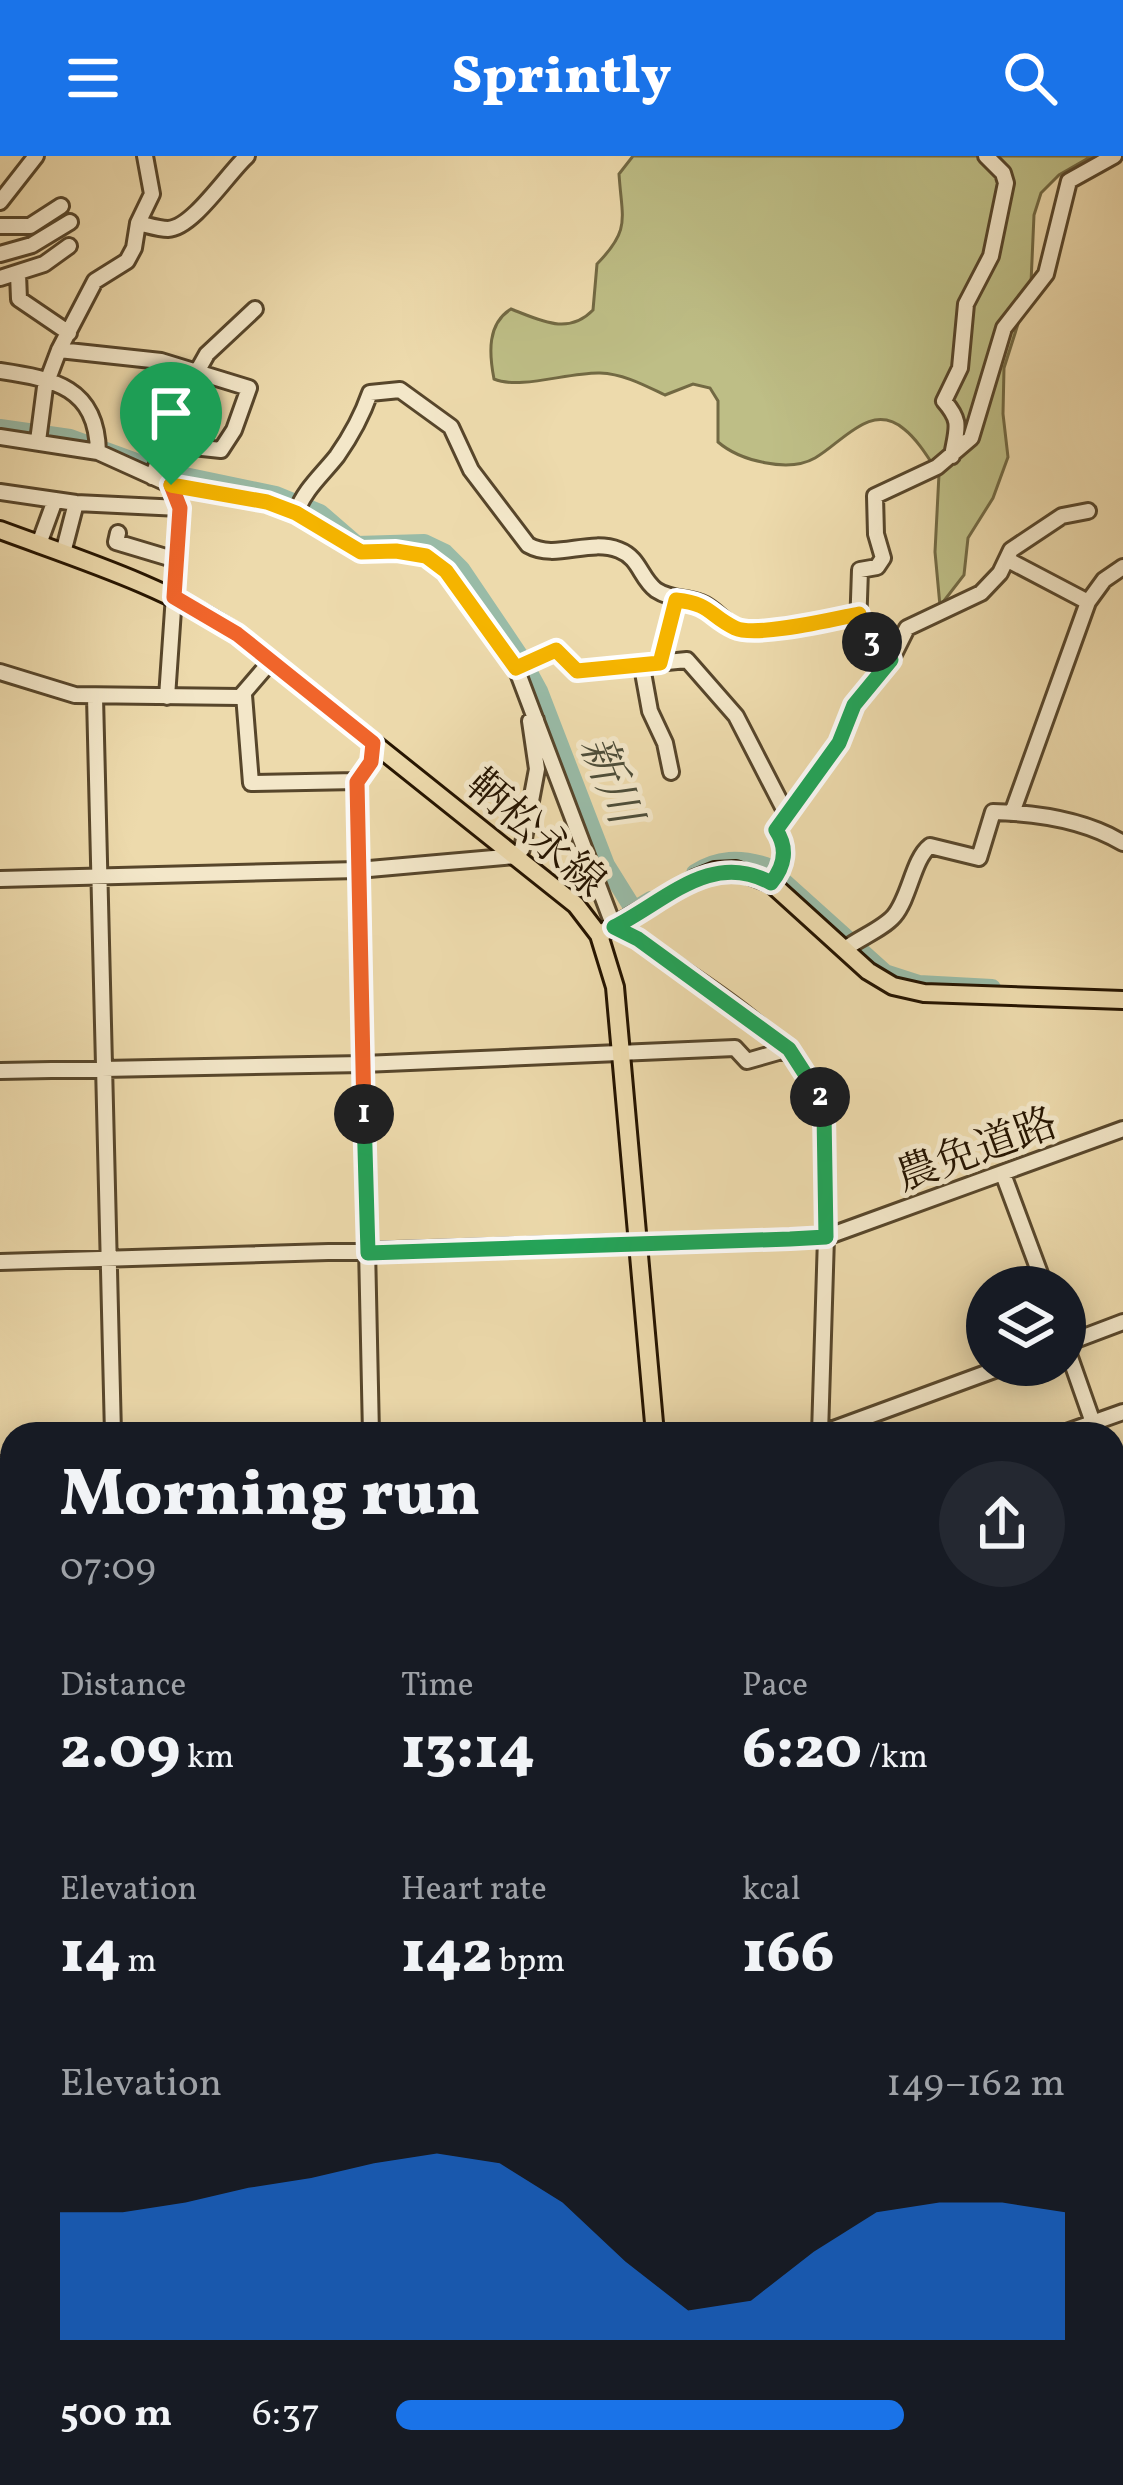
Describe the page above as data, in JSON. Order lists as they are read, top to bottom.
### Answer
{
  "streets": {
    "main road": ["鞆松永線"],
    "street": ["農免道路"]
  },
  "crossings": [
    ["鞆松永線", "農免道路"]
  ],
  "water": ["新川"],
  "page": {
    "header": "Sprintly",
    "pins": ["3", "2", "1"],
    "heading": ["Morning run", "07:09"],
    "stats": [
      ["Distance", "2.09 km"],
      ["Time", "13:14"],
      ["Pace", "6:20 /km"],
      ["Elevation", "14 m"],
      ["Heart rate", "142 bpm"],
      ["kcal", "166"]
    ],
    "chart": ["Elevation", "149–162 m"],
    "list": [
      {
        "name": "500 m",
        "note": "6:37"
      }
    ]
  }
}
